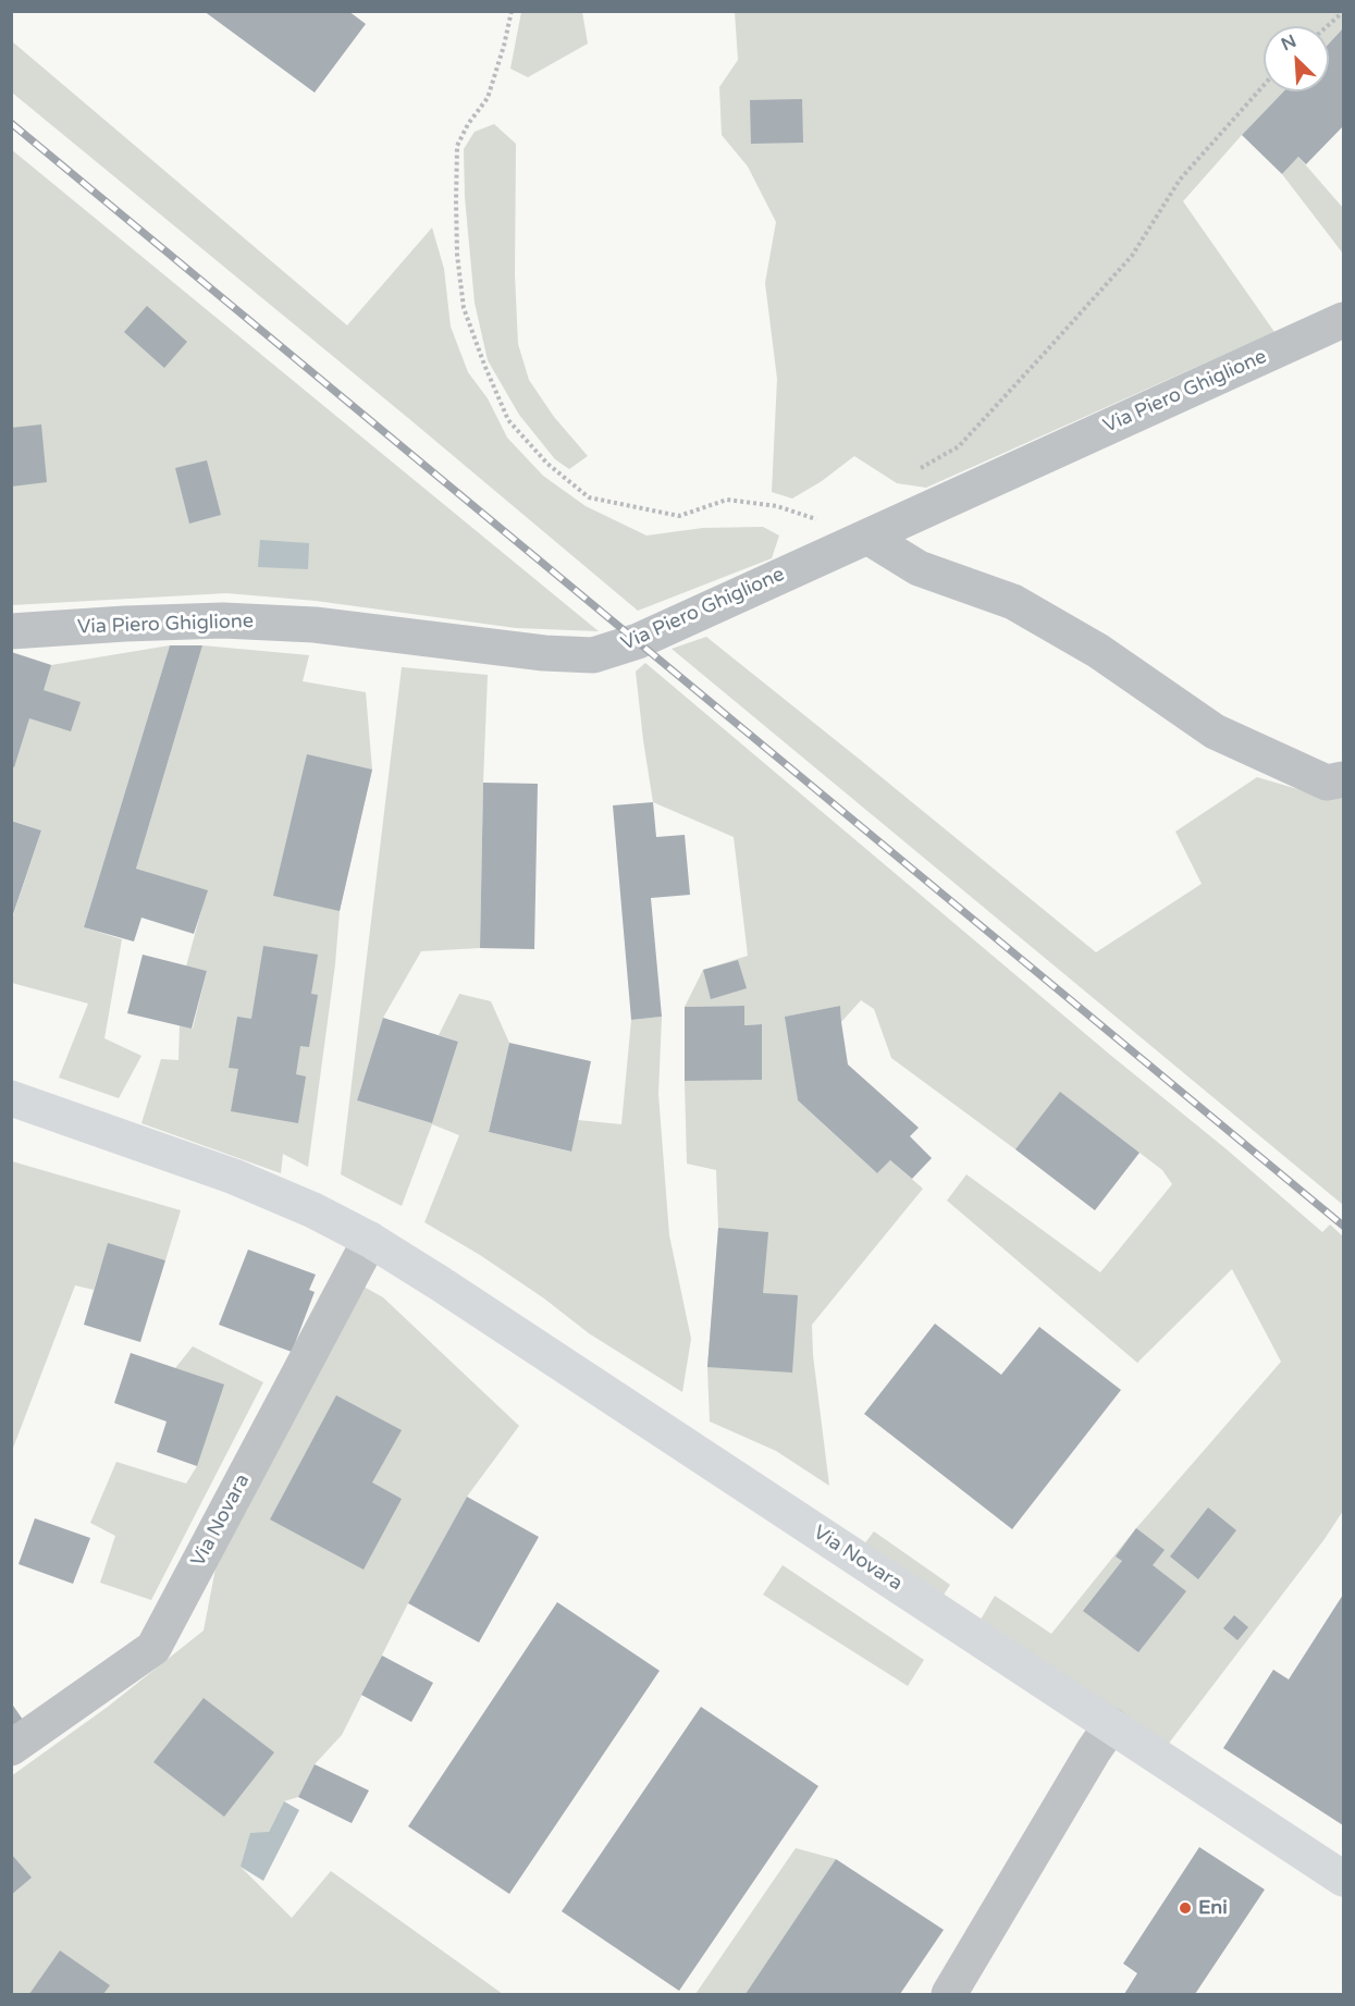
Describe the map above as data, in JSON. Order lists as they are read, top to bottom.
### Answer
{
  "streets": {
    "main road": ["Via Novara"],
    "street": ["Via Piero Ghiglione"]
  },
  "places": ["Eni"],
  "north": "top left"
}
